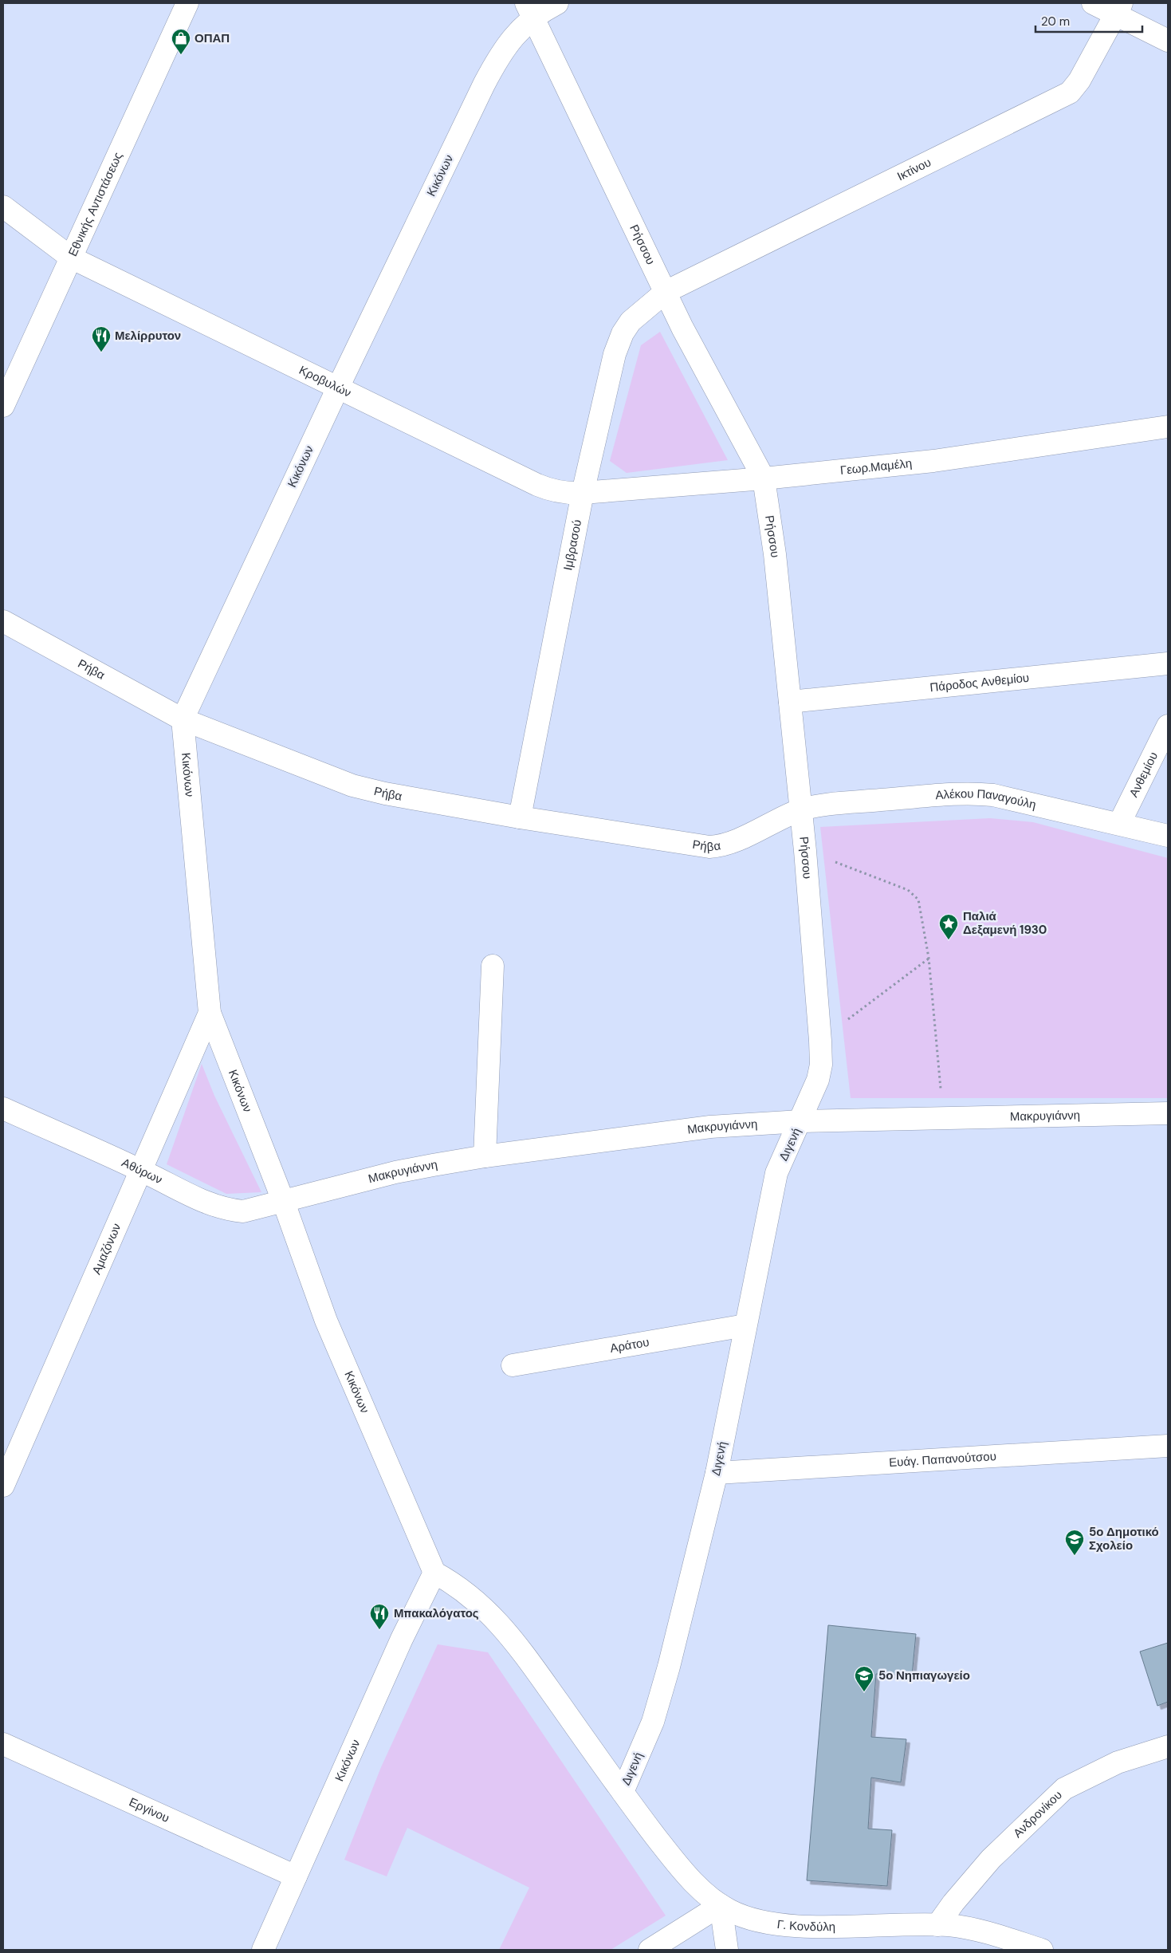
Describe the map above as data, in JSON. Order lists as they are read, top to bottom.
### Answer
{
  "streets": {
    "street": [
      "Ικτίνου",
      "Κικόνων",
      "Εθνικής Αντιστάσεως",
      "Ρήσσου",
      "Κροβυλών",
      "Γεωρ.Μαμέλη",
      "Ιμβρασού",
      "Ρήβα",
      "Πάροδος Ανθεμίου",
      "Ανθεμίου",
      "Αλέκου Παναγούλη",
      "Μακρυγιάννη",
      "Διγενή",
      "Αθύρων",
      "Αμαζόνων",
      "Αράτου",
      "Ευάγ. Παπανούτσου",
      "Εργίνου",
      "Ανδρονίκου",
      "Γ. Κονδύλη"
    ]
  },
  "crossings": [
    ["Ικτίνου", "Ρήσσου"],
    ["Ικτίνου", "Ιμβρασού"],
    ["Κικόνων", "Ρήσσου"],
    ["Κικόνων", "Κροβυλών"],
    ["Κικόνων", "Ρήβα"],
    ["Κικόνων", "Μακρυγιάννη"],
    ["Κικόνων", "Αθύρων"],
    ["Κικόνων", "Αμαζόνων"],
    ["Κικόνων", "Εργίνου"],
    ["Εθνικής Αντιστάσεως", "Κροβυλών"],
    ["Ρήσσου", "Γεωρ.Μαμέλη"],
    ["Ρήσσου", "Ιμβρασού"],
    ["Ρήσσου", "Ρήβα"],
    ["Ρήσσου", "Πάροδος Ανθεμίου"],
    ["Ρήσσου", "Αλέκου Παναγούλη"],
    ["Ρήσσου", "Μακρυγιάννη"],
    ["Ρήσσου", "Διγενή"],
    ["Κροβυλών", "Γεωρ.Μαμέλη"],
    ["Κροβυλών", "Ιμβρασού"],
    ["Γεωρ.Μαμέλη", "Ιμβρασού"],
    ["Ιμβρασού", "Ρήβα"],
    ["Ρήβα", "Αλέκου Παναγούλη"],
    ["Ανθεμίου", "Αλέκου Παναγούλη"],
    ["Μακρυγιάννη", "Διγενή"],
    ["Μακρυγιάννη", "Αθύρων"],
    ["Διγενή", "Αράτου"],
    ["Διγενή", "Ευάγ. Παπανούτσου"],
    ["Διγενή", "Γ. Κονδύλη"],
    ["Αθύρων", "Αμαζόνων"],
    ["Ανδρονίκου", "Γ. Κονδύλη"]
  ],
  "places": {
    "shop": ["ΟΠΑΠ"],
    "restaurant": ["Μελίρρυτον", "Μπακαλόγατος"],
    "place": ["Παλιά Δεξαμενή 1930"],
    "school or university": ["5ο Δημοτικό Σχολείο", "5ο Νηπιαγωγείο"]
  },
  "scale_bar": "20 m"
}
